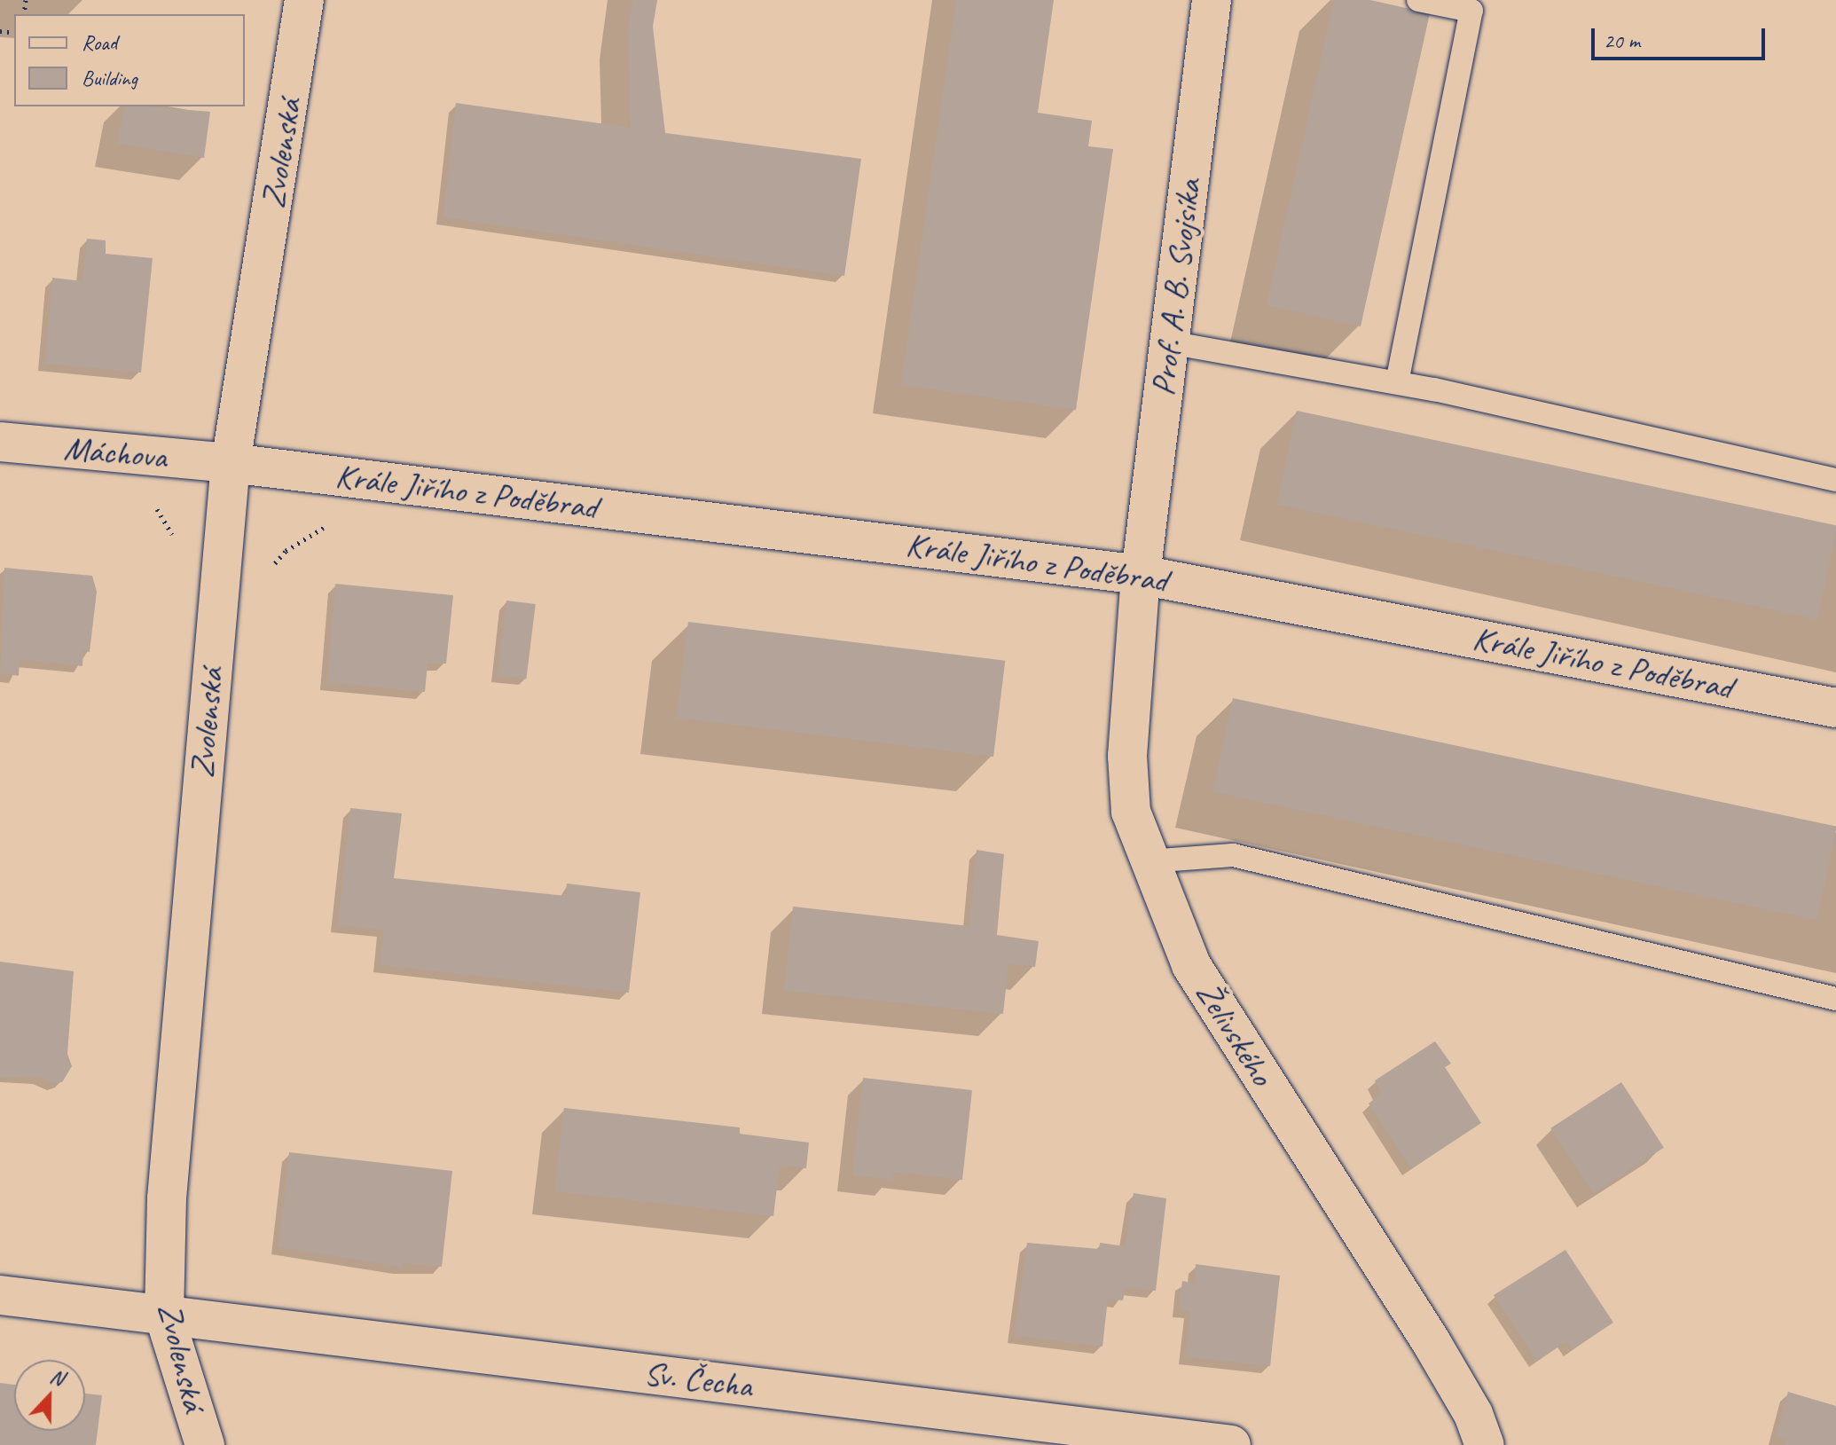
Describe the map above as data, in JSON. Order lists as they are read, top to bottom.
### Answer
{
  "streets": {
    "street": [
      "Zvolenská",
      "Prof. A. B. Svojsíka",
      "Máchova",
      "Krále Jiřího z Poděbrad",
      "Želivského",
      "Sv. Čecha"
    ]
  },
  "crossings": [
    ["Zvolenská", "Máchova"],
    ["Zvolenská", "Krále Jiřího z Poděbrad"],
    ["Zvolenská", "Sv. Čecha"],
    ["Prof. A. B. Svojsíka", "Krále Jiřího z Poděbrad"],
    ["Prof. A. B. Svojsíka", "Želivského"],
    ["Máchova", "Krále Jiřího z Poděbrad"],
    ["Krále Jiřího z Poděbrad", "Želivského"]
  ],
  "legend": ["Road", "Building"],
  "scale_bar": "20 m",
  "north": "top"
}
